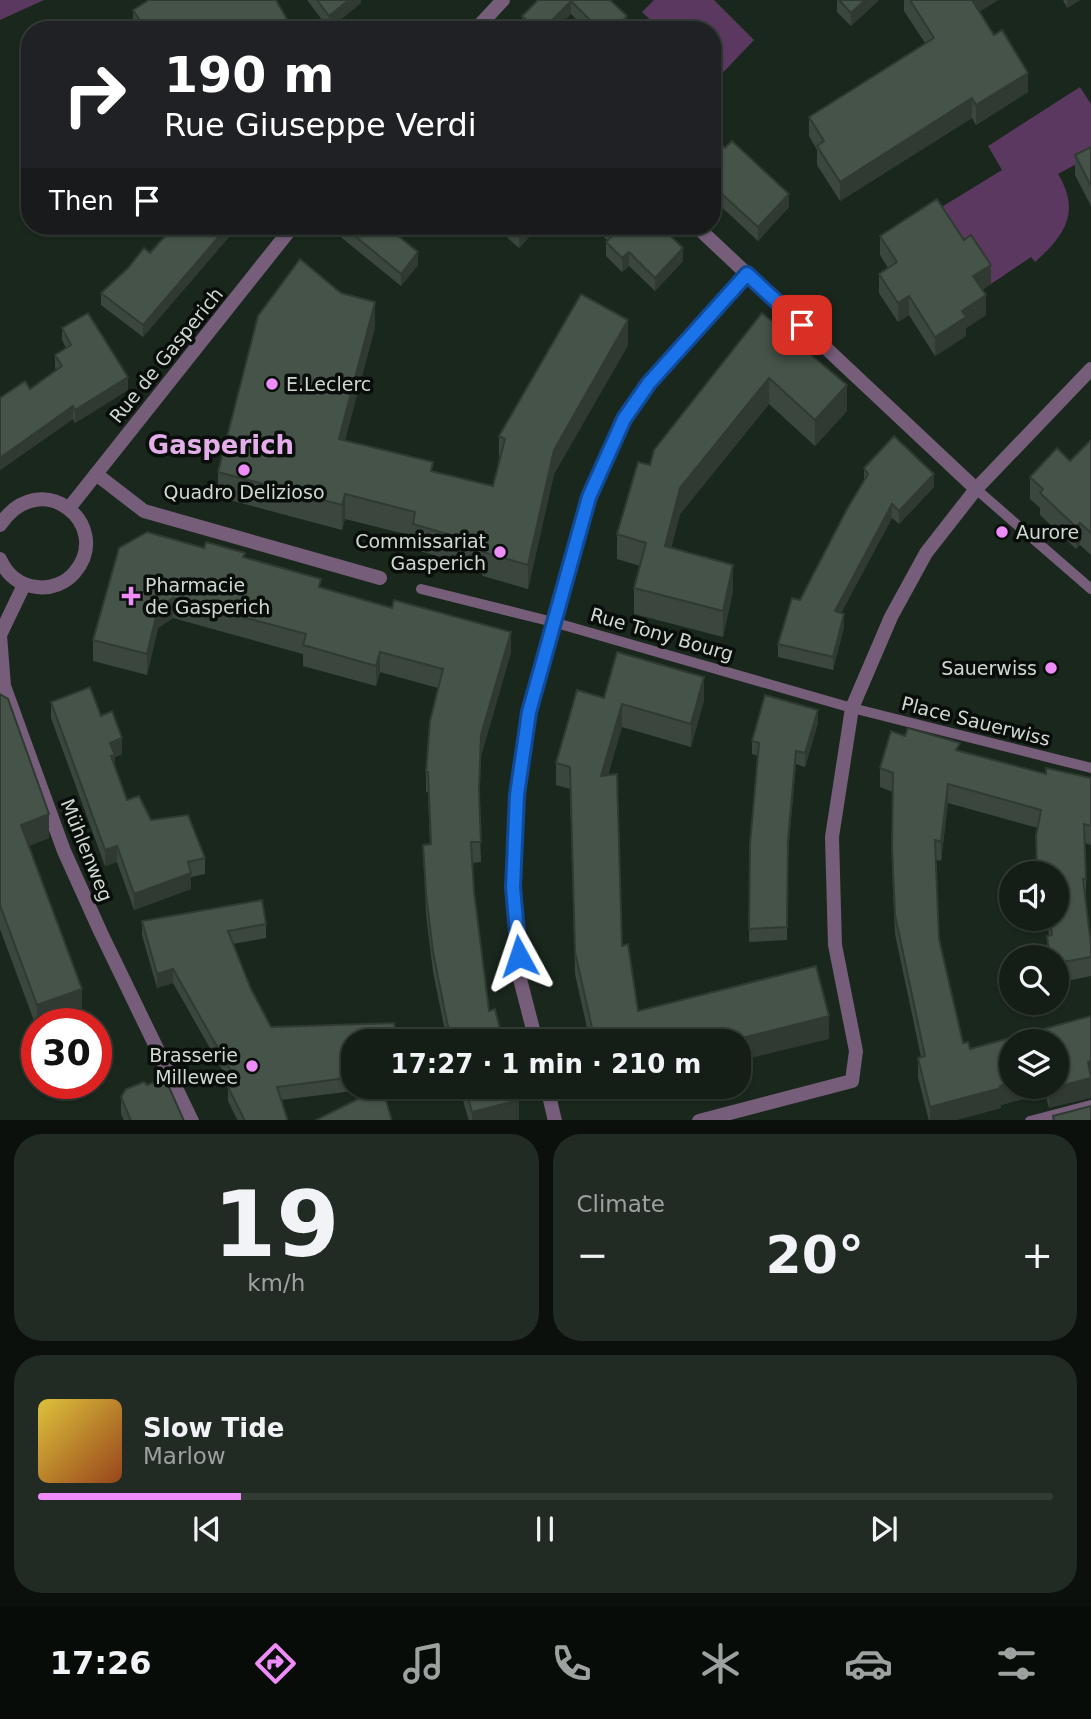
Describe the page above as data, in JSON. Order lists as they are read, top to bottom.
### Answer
{
  "streets": {
    "street": ["Rue de Gasperich", "Mühlenweg"],
    "lane": ["Rue Tony Bourg", "Place Sauerwiss"]
  },
  "crossings": [
    ["Rue Tony Bourg", "Place Sauerwiss"]
  ],
  "districts": ["Gasperich"],
  "places": {
    "other": [
      "E.Leclerc",
      "Quadro Delizioso",
      "Aurore",
      "Commissariat Gasperich",
      "Sauerwiss",
      "Brasserie Millewee"
    ],
    "health": ["Pharmacie de Gasperich"]
  },
  "page": {
    "turn": ["190 m", "Rue Giuseppe Verdi"],
    "then": "Then",
    "limit": "30",
    "trip": "17:27 · 1 min · 210 m",
    "tile": [
      ["19", "km/h"],
      "Climate"
    ],
    "heat": ["−", "20°", "+"],
    "song": ["Slow Tide", "Marlow"],
    "tabs": "17:26"
  }
}
